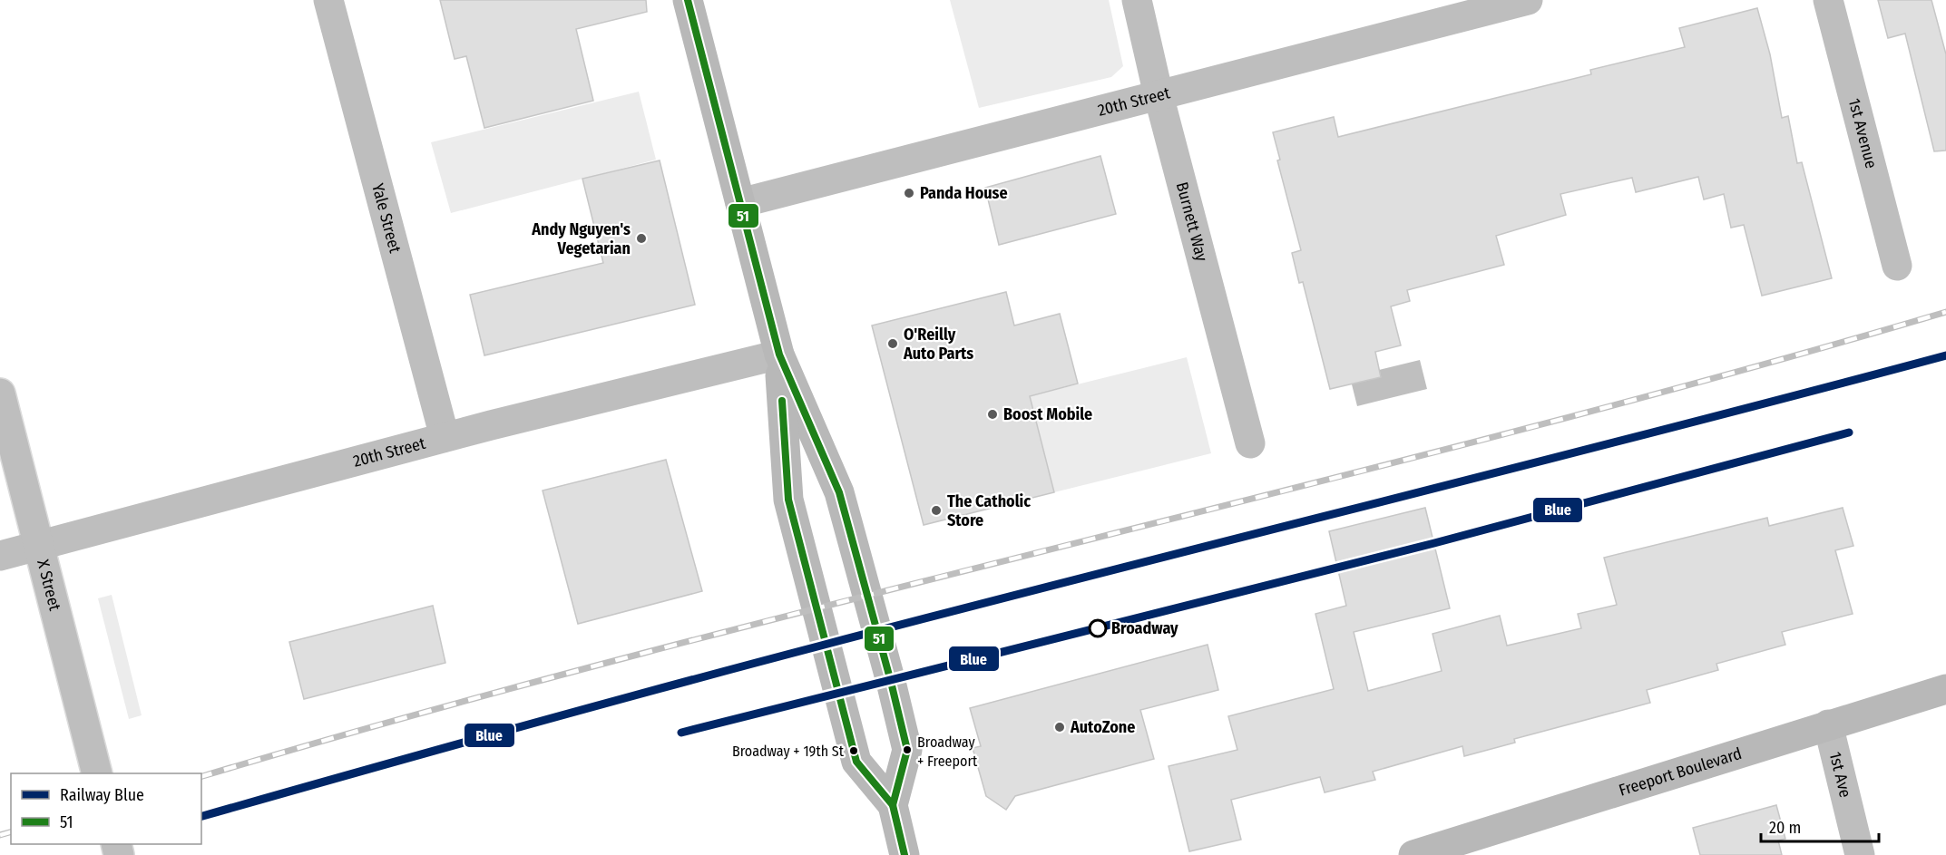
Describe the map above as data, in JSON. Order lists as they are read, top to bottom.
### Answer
{
  "streets": {
    "main road": ["Freeport Boulevard"],
    "street": [
      "20th Street",
      "1st Avenue",
      "Yale Street",
      "Burnett Way",
      "X Street",
      "1st Ave"
    ]
  },
  "crossings": [
    ["20th Street", "Yale Street"],
    ["20th Street", "Burnett Way"],
    ["20th Street", "X Street"],
    ["Freeport Boulevard", "1st Ave"]
  ],
  "places": [
    "Panda House",
    "Andy Nguyen's Vegetarian",
    "O'Reilly Auto Parts",
    "Boost Mobile",
    "The Catholic Store",
    "Broadway",
    "AutoZone",
    "Broadway + Freeport",
    "Broadway + 19th St"
  ],
  "lines": ["transit line 51", "rail line Blue"],
  "legend": ["Railway Blue", "51"],
  "scale_bar": "20 m"
}
